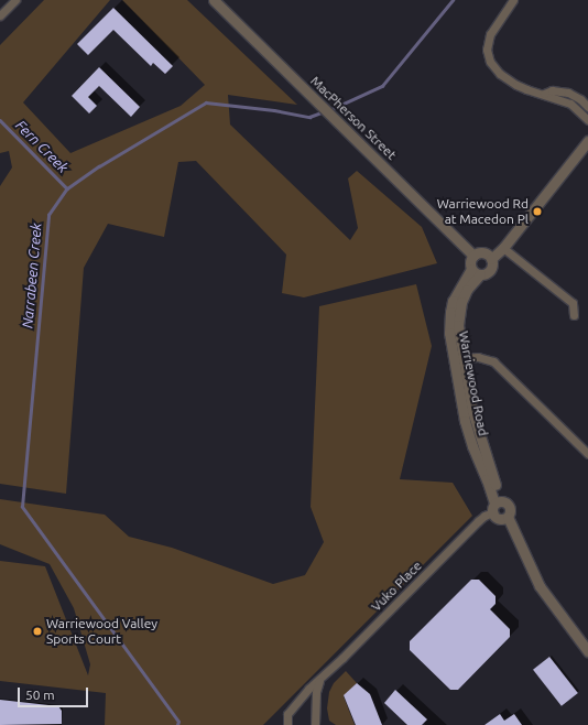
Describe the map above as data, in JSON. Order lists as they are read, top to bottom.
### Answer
{
  "streets": {
    "street": ["MacPherson Street", "Warriewood Road", "Vuko Place"]
  },
  "crossings": [
    ["MacPherson Street", "Warriewood Road"],
    ["Warriewood Road", "Vuko Place"]
  ],
  "water": ["Fern Creek", "Narrabeen Creek"],
  "places": ["Warriewood Rd at Macedon Pl", "Warriewood Valley Sports Court"],
  "scale_bar": "50 m"
}
